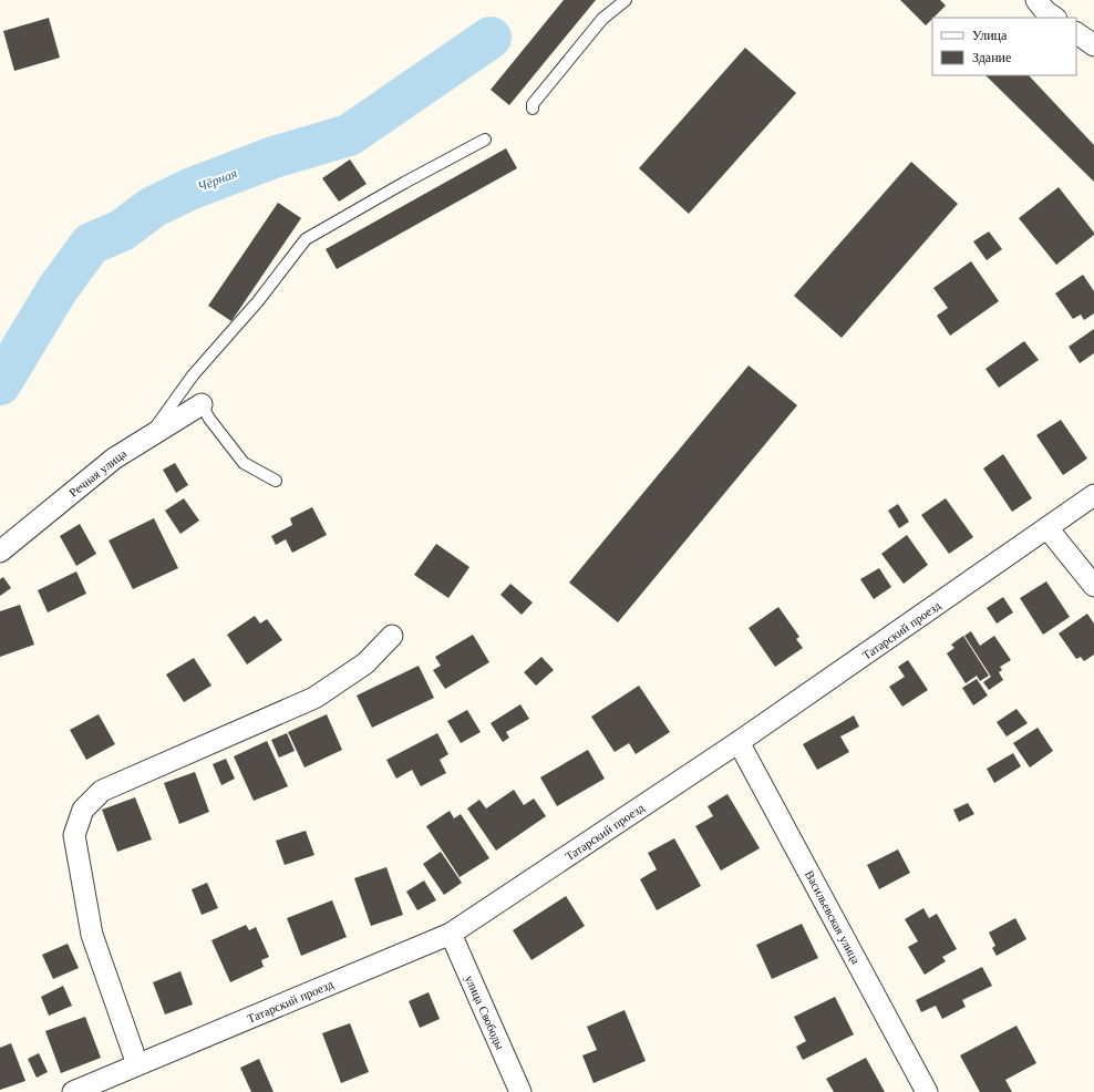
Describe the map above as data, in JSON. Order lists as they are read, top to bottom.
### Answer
{
  "streets": {
    "street": [
      "Речная улица",
      "Татарский проезд",
      "Васильевская улица",
      "улица Свободы"
    ]
  },
  "crossings": [
    ["Татарский проезд", "Васильевская улица"],
    ["Татарский проезд", "улица Свободы"]
  ],
  "water": ["Чёрная"],
  "legend": ["Улица", "Здание"]
}
